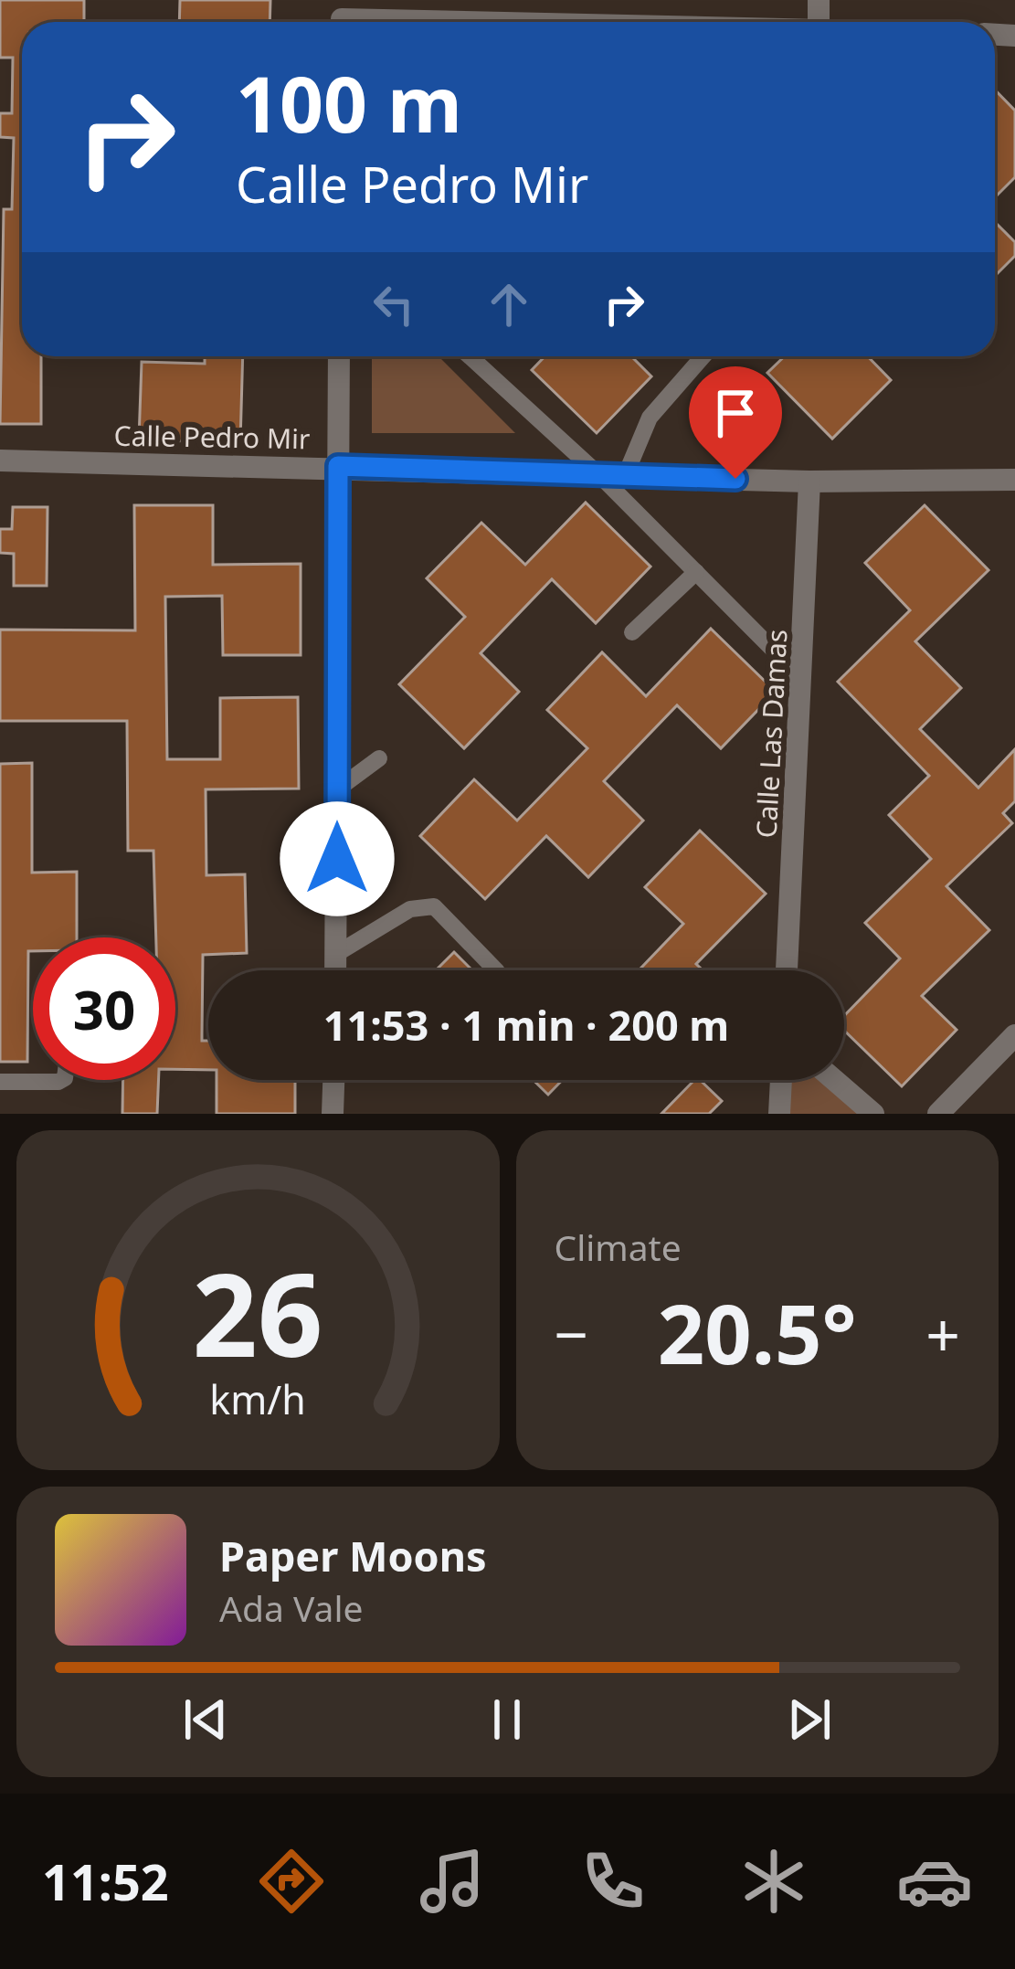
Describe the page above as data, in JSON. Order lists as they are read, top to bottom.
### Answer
{
  "streets": {
    "street": ["Calle Pedro Mir", "Calle Las Damas"]
  },
  "crossings": [
    ["Calle Pedro Mir", "Calle Las Damas"]
  ],
  "page": {
    "turn": ["100 m", "Calle Pedro Mir"],
    "limit": "30",
    "trip": "11:53 · 1 min · 200 m",
    "tile": "Climate",
    "heat": ["−", "20.5°", "+"],
    "song": ["Paper Moons", "Ada Vale"],
    "tabs": "11:52",
    "gauge": ["26", "km/h"]
  }
}
